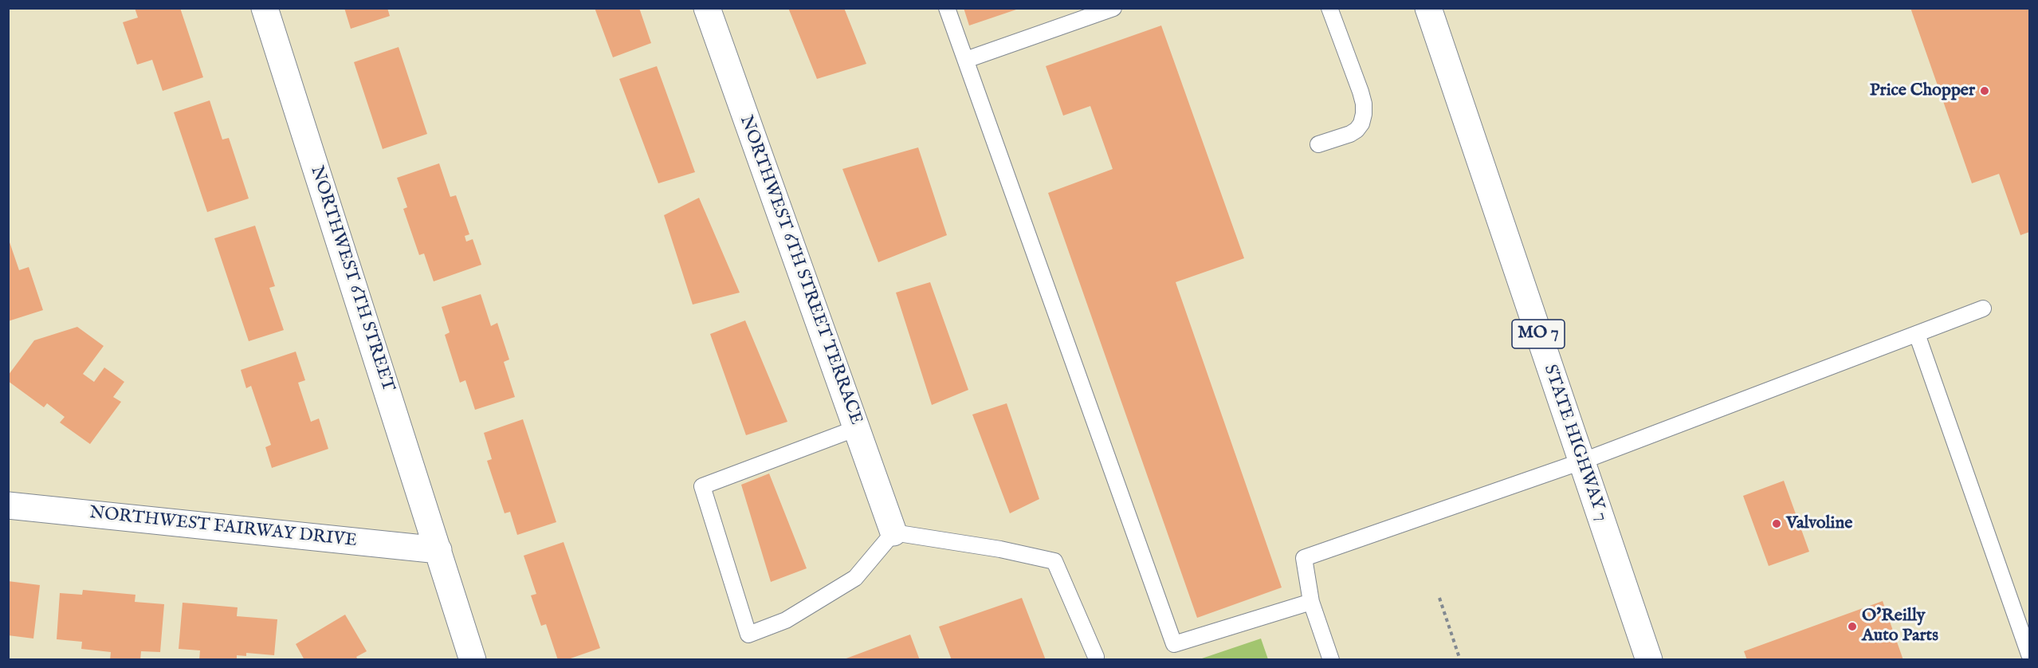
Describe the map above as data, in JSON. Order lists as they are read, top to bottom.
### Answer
{
  "streets": {
    "street": [
      "NORTHWEST 6TH STREET TERRACE",
      "NORTHWEST 6TH STREET",
      "MO 7",
      "STATE HIGHWAY 7",
      "NORTHWEST FAIRWAY DRIVE"
    ]
  },
  "crossings": [
    ["NORTHWEST 6TH STREET", "NORTHWEST FAIRWAY DRIVE"]
  ],
  "places": ["Price Chopper", "Valvoline", "O'Reilly Auto Parts"]
}
